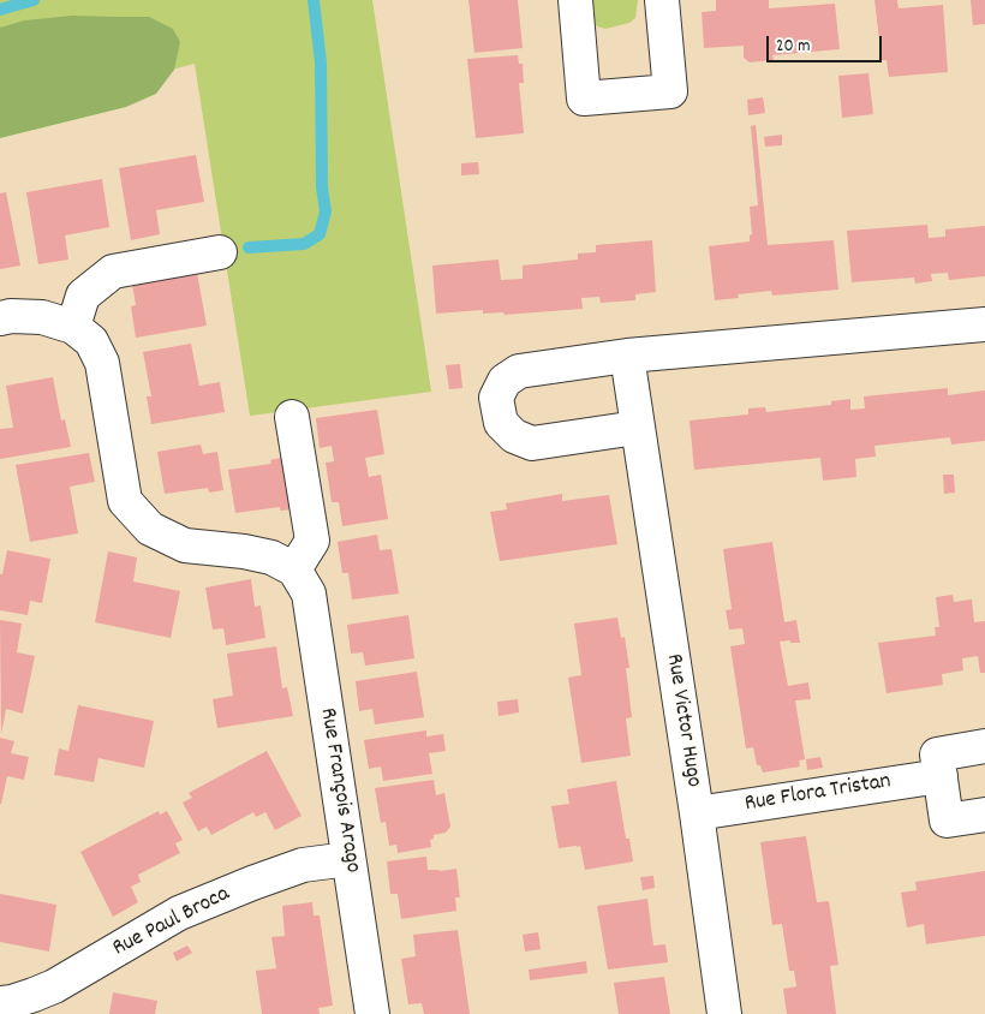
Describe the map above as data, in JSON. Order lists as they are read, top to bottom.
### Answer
{
  "streets": {
    "street": [
      "Rue Victor Hugo",
      "Rue François Arago",
      "Rue Flora Tristan",
      "Rue Paul Broca"
    ]
  },
  "crossings": [
    ["Rue Victor Hugo", "Rue Flora Tristan"],
    ["Rue François Arago", "Rue Paul Broca"]
  ],
  "scale_bar": "20 m"
}
